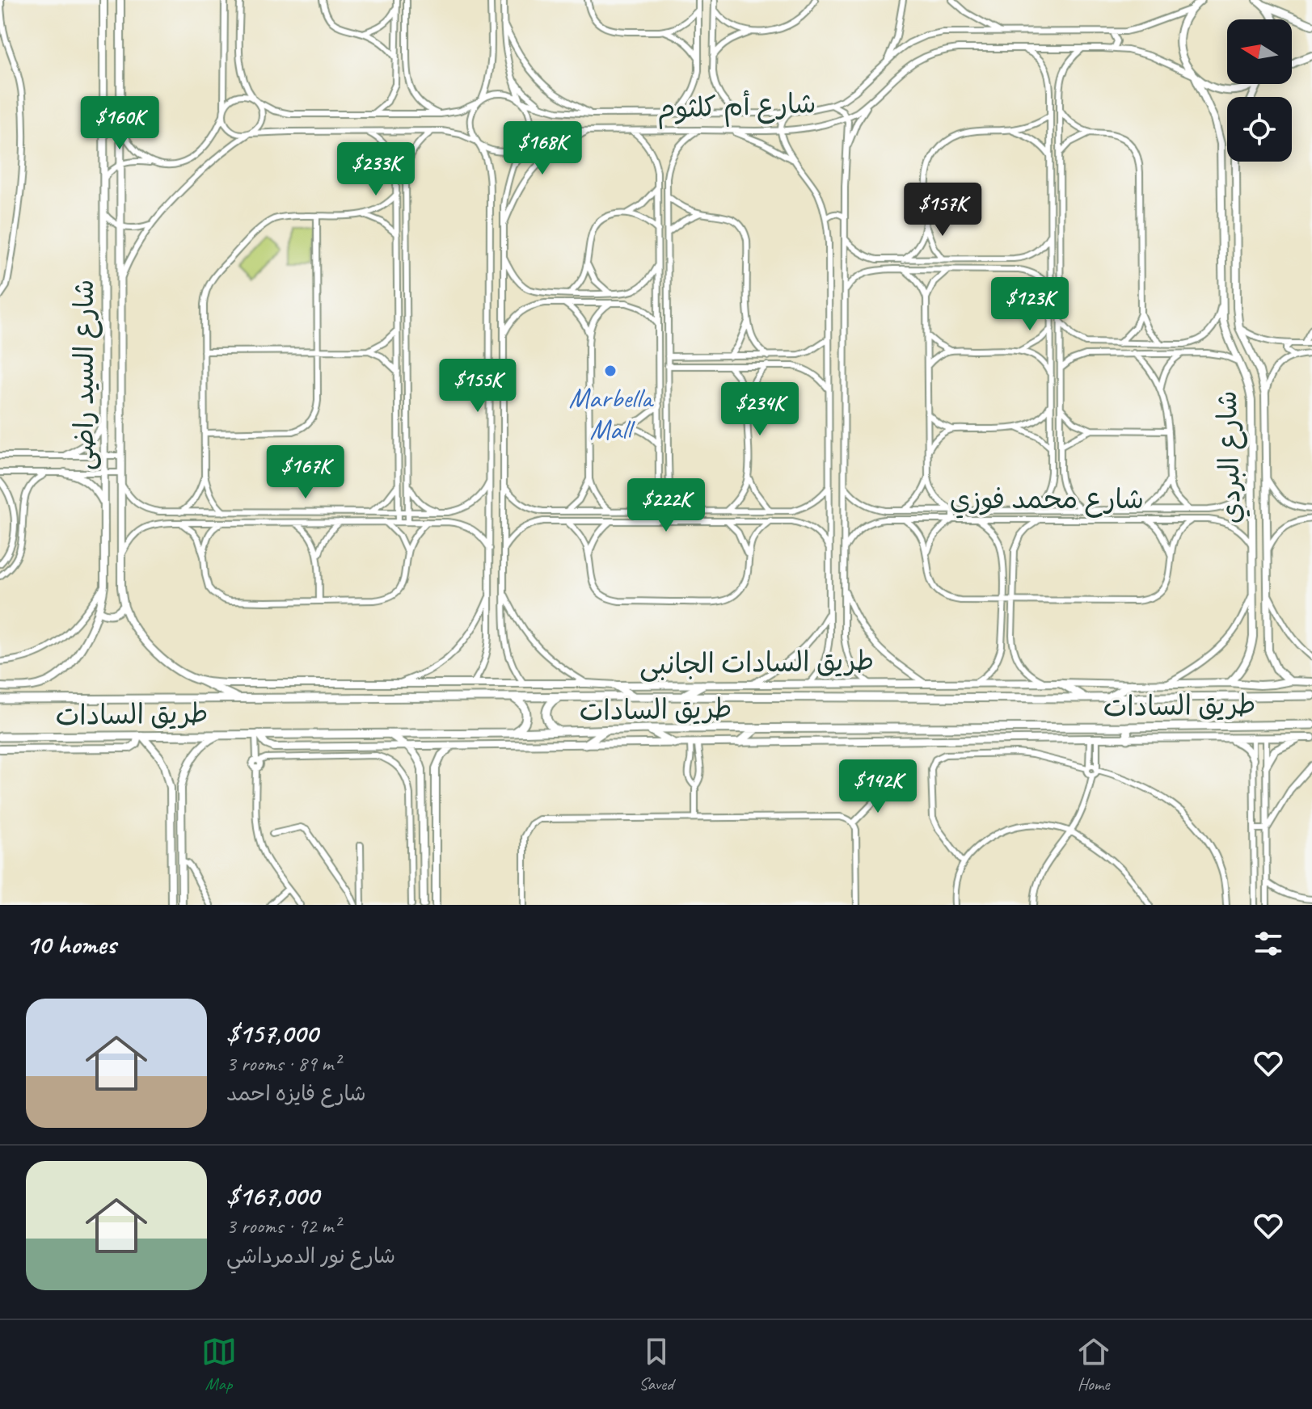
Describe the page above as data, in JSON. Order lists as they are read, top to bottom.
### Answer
{
  "streets": {
    "main road": ["طريق السادات"],
    "street": [
      "شارع أم كلثوم",
      "شارع السيد راضى",
      "شارع البردي",
      "شارع محمد فوزي",
      "طريق السادات الجانبى"
    ]
  },
  "crossings": [
    ["شارع أم كلثوم", "شارع البردي"],
    ["شارع السيد راضى", "طريق السادات الجانبى"],
    ["شارع البردي", "شارع محمد فوزي"],
    ["شارع البردي", "طريق السادات الجانبى"]
  ],
  "places": ["Marbella Mall"],
  "north": "left",
  "page": {
    "price": [
      "$160K",
      "$168K",
      "$233K",
      "$157K",
      "$123K",
      "$155K",
      "$234K",
      "$167K",
      "$222K",
      "$142K"
    ],
    "heading": "10 homes",
    "list": [
      {
        "name": "$157,000",
        "note": "3 rooms · 89 m² · شارع فايزه احمد"
      },
      {
        "name": "$167,000",
        "note": "3 rooms · 92 m² · شارع نور الدمرداشي"
      }
    ],
    "tabs": ["Map", "Saved", "Home"]
  }
}
